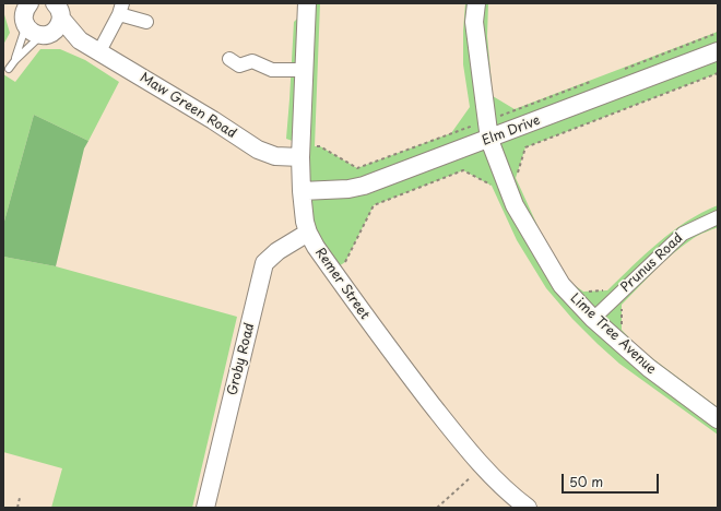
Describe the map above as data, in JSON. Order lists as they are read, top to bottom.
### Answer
{
  "streets": {
    "street": [
      "Maw Green Road",
      "Elm Drive",
      "Prunus Road",
      "Remer Street",
      "Lime Tree Avenue",
      "Groby Road"
    ]
  },
  "crossings": [
    ["Maw Green Road", "Remer Street"],
    ["Elm Drive", "Remer Street"],
    ["Elm Drive", "Lime Tree Avenue"],
    ["Prunus Road", "Lime Tree Avenue"],
    ["Remer Street", "Groby Road"]
  ],
  "scale_bar": "50 m"
}
